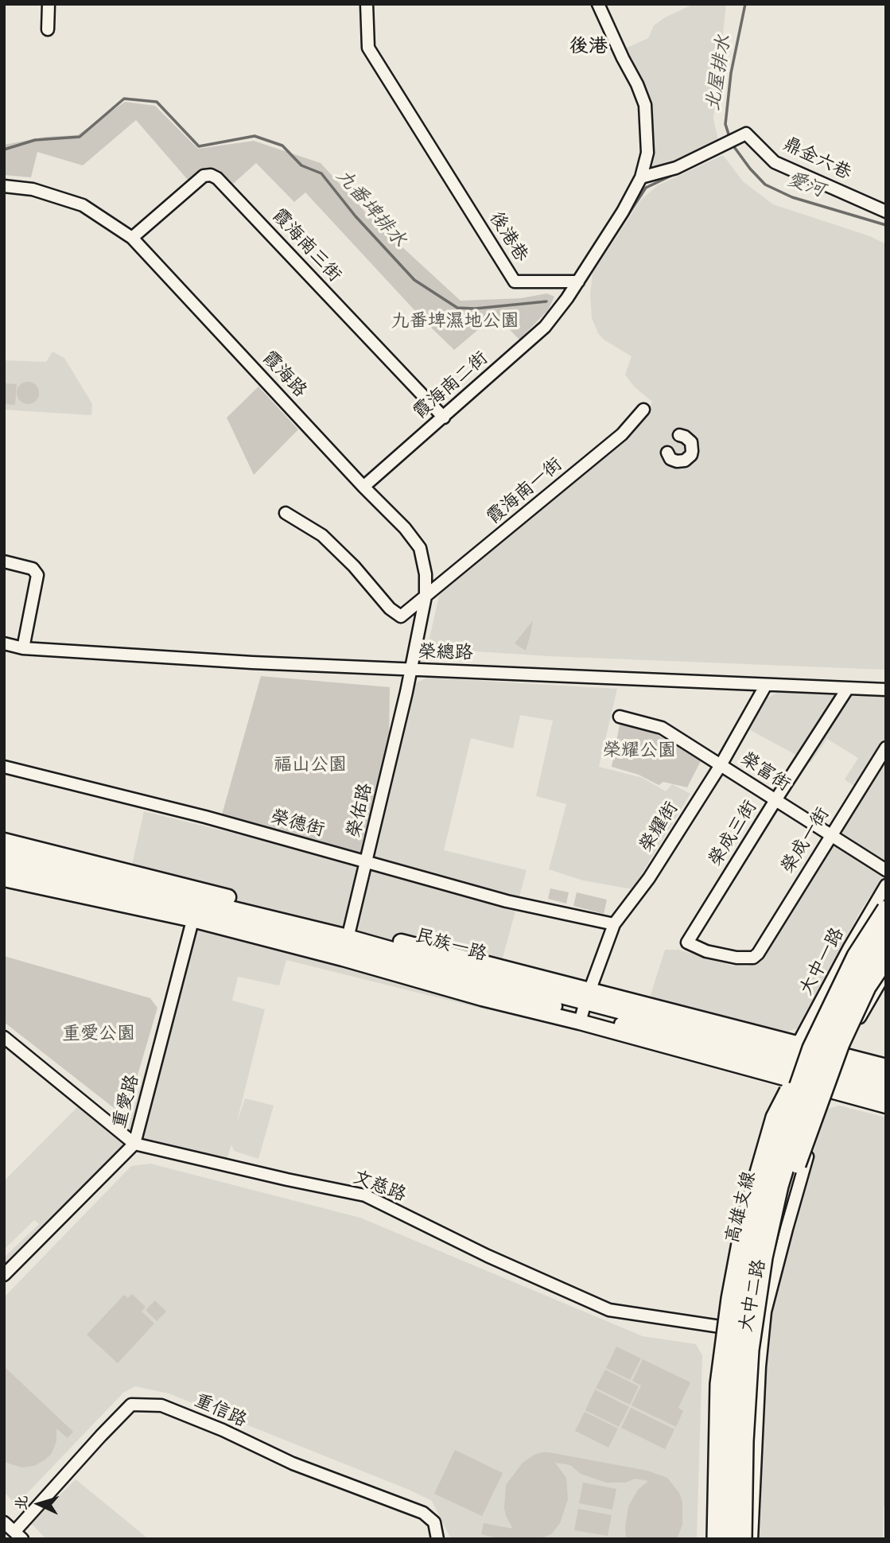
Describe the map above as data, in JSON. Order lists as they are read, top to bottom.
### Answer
{
  "streets": {
    "highway": ["高雄支線"],
    "main road": ["民族一路"],
    "street": [
      "鼎金六巷",
      "後港巷",
      "霞海南三街",
      "霞海路",
      "霞海南二街",
      "霞海南一街",
      "榮總路",
      "榮富街",
      "榮佑路",
      "榮德街",
      "榮耀街",
      "榮成三街",
      "榮成一街",
      "大中一路",
      "重愛路",
      "文慈路",
      "大中二路",
      "重信路"
    ]
  },
  "crossings": [
    ["後港巷", "霞海南二街"],
    ["霞海南三街", "霞海路"],
    ["霞海南三街", "霞海南二街"],
    ["霞海路", "霞海南二街"],
    ["霞海路", "霞海南一街"],
    ["霞海路", "榮總路"],
    ["霞海路", "榮佑路"],
    ["榮總路", "榮佑路"],
    ["榮總路", "榮耀街"],
    ["榮總路", "榮成三街"],
    ["榮富街", "榮耀街"],
    ["榮富街", "榮成三街"],
    ["榮富街", "榮成一街"],
    ["榮佑路", "榮德街"],
    ["榮佑路", "民族一路"],
    ["榮德街", "榮耀街"],
    ["榮耀街", "民族一路"],
    ["榮成三街", "榮成一街"],
    ["民族一路", "大中一路"],
    ["民族一路", "重愛路"],
    ["民族一路", "高雄支線"],
    ["民族一路", "大中二路"],
    ["大中一路", "高雄支線"],
    ["大中一路", "大中二路"],
    ["重愛路", "文慈路"],
    ["文慈路", "大中二路"],
    ["高雄支線", "大中二路"]
  ],
  "districts": ["後港"],
  "water": ["北屋排水", "愛河", "九番埤排水"],
  "parks": [
    "九番埤濕地公園",
    "榮耀公園",
    "福山公園",
    "重愛公園"
  ],
  "north": "left"
}
